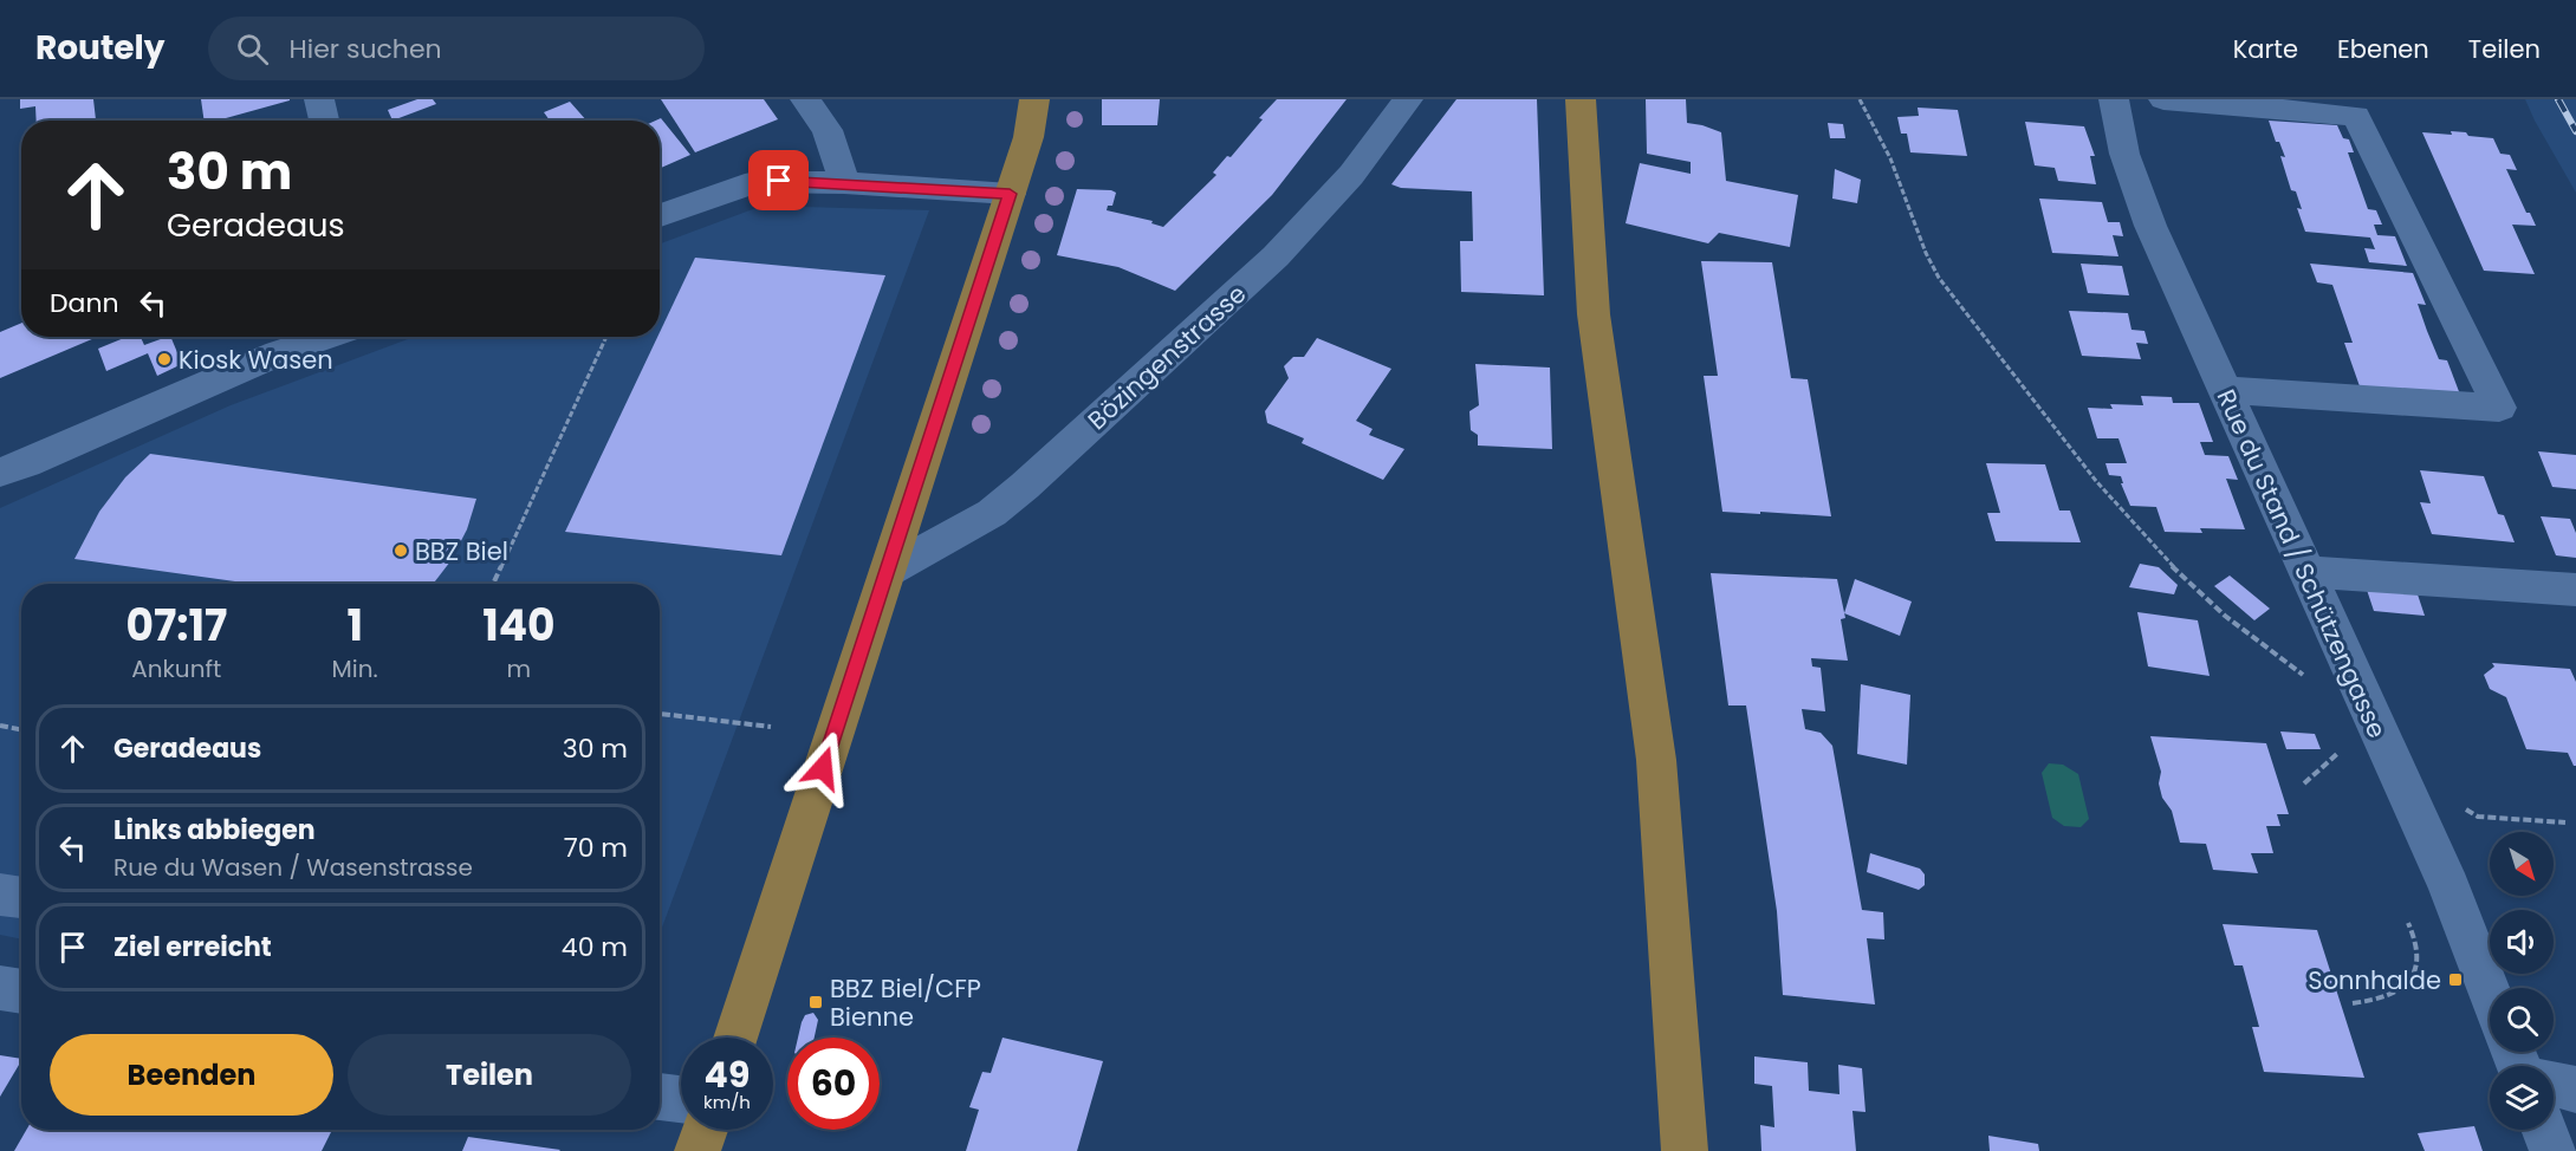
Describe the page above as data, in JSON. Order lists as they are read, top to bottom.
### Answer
{
  "streets": {
    "street": ["Bözingenstrasse", "Rue du Stand / Schützengasse"]
  },
  "places": {
    "other": ["Kiosk Wasen", "BBZ Biel"],
    "transit": ["Sonnhalde", "BBZ Biel/CFP Bienne"]
  },
  "north": "bottom right",
  "page": {
    "header": "Routely",
    "search": "Hier suchen",
    "nav": ["Karte", "Ebenen", "Teilen"],
    "turn": ["30 m", "Geradeaus"],
    "then": "Dann",
    "eta": [
      "07:17",
      "Ankunft",
      "1",
      "Min.",
      "140",
      "m"
    ],
    "list": [
      {
        "name": "Geradeaus",
        "value": "30 m"
      },
      {
        "name": "Links abbiegen",
        "note": "Rue du Wasen / Wasenstrasse",
        "value": "70 m"
      },
      {
        "name": "Ziel erreicht",
        "value": "40 m"
      }
    ],
    "buttons": ["Beenden", "Teilen"],
    "speed": "49 km/h",
    "limit": "60"
  }
}
